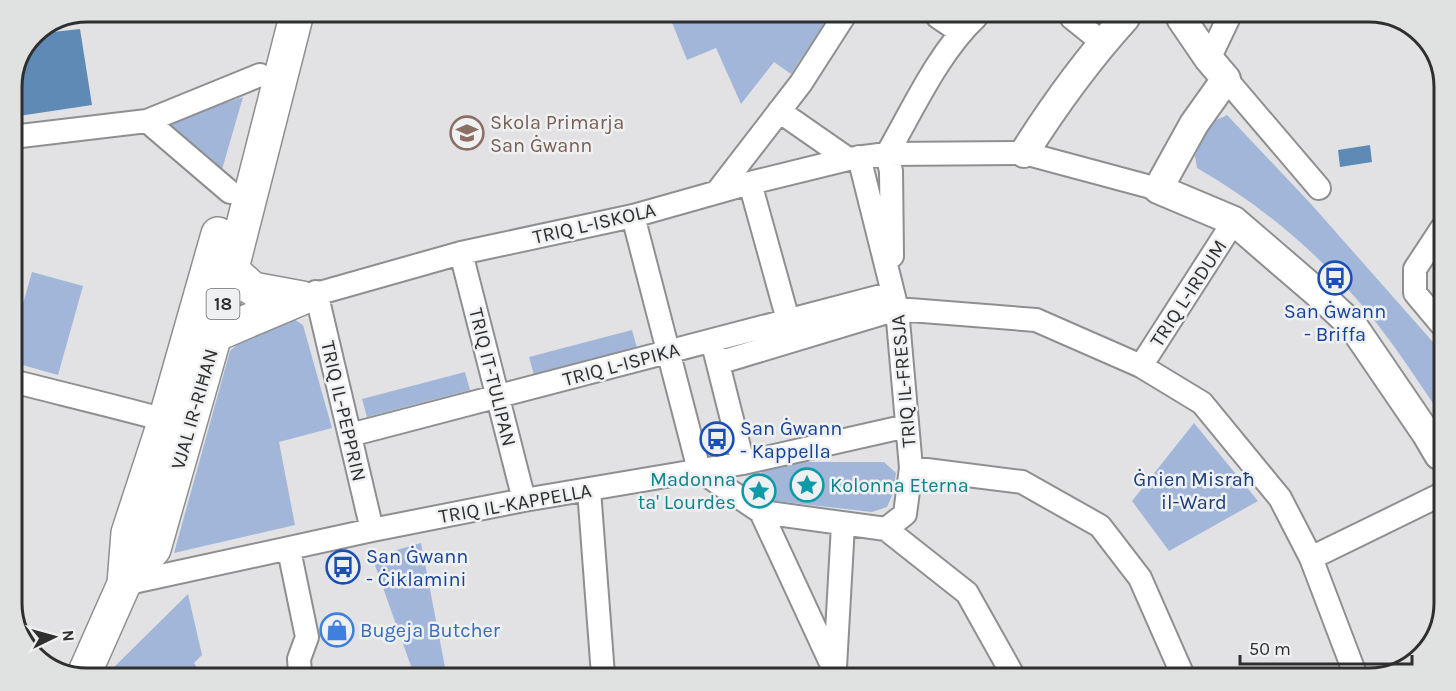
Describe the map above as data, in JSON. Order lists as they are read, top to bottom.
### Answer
{
  "streets": {
    "main road": ["18", "VJAL IR-RIĦAN"],
    "street": [
      "TRIQ L-ISKOLA",
      "TRIQ L-IRDUM",
      "TRIQ L-ISPIKA",
      "TRIQ IT-TULIPAN",
      "TRIQ IL-FRESJA",
      "TRIQ IL-PEPPRIN",
      "TRIQ IL-KAPPELLA"
    ]
  },
  "crossings": [
    ["TRIQ L-ISKOLA", "TRIQ IT-TULIPAN"],
    ["TRIQ L-ISKOLA", "TRIQ IL-FRESJA"],
    ["TRIQ L-ISKOLA", "TRIQ IL-PEPPRIN"],
    ["TRIQ L-ISPIKA", "TRIQ IT-TULIPAN"],
    ["TRIQ L-ISPIKA", "TRIQ IL-FRESJA"],
    ["TRIQ L-ISPIKA", "TRIQ IL-PEPPRIN"],
    ["TRIQ IT-TULIPAN", "TRIQ IL-KAPPELLA"],
    ["TRIQ IL-FRESJA", "TRIQ IL-KAPPELLA"],
    ["VJAL IR-RIĦAN", "TRIQ IL-KAPPELLA"],
    ["TRIQ IL-PEPPRIN", "TRIQ IL-KAPPELLA"]
  ],
  "parks": ["Ġnien Misraħ il-Ward"],
  "places": {
    "school or university": ["Skola Primarja San Ġwann"],
    "bus stop": ["San Ġwann - Briffa", "San Ġwann - Kappella", "San Ġwann - Ċiklamini"],
    "place": ["Kolonna Eterna", "Madonna ta' Lourdes"],
    "shop": ["Bugeja Butcher"]
  },
  "scale_bar": "50 m",
  "north": "right"
}
